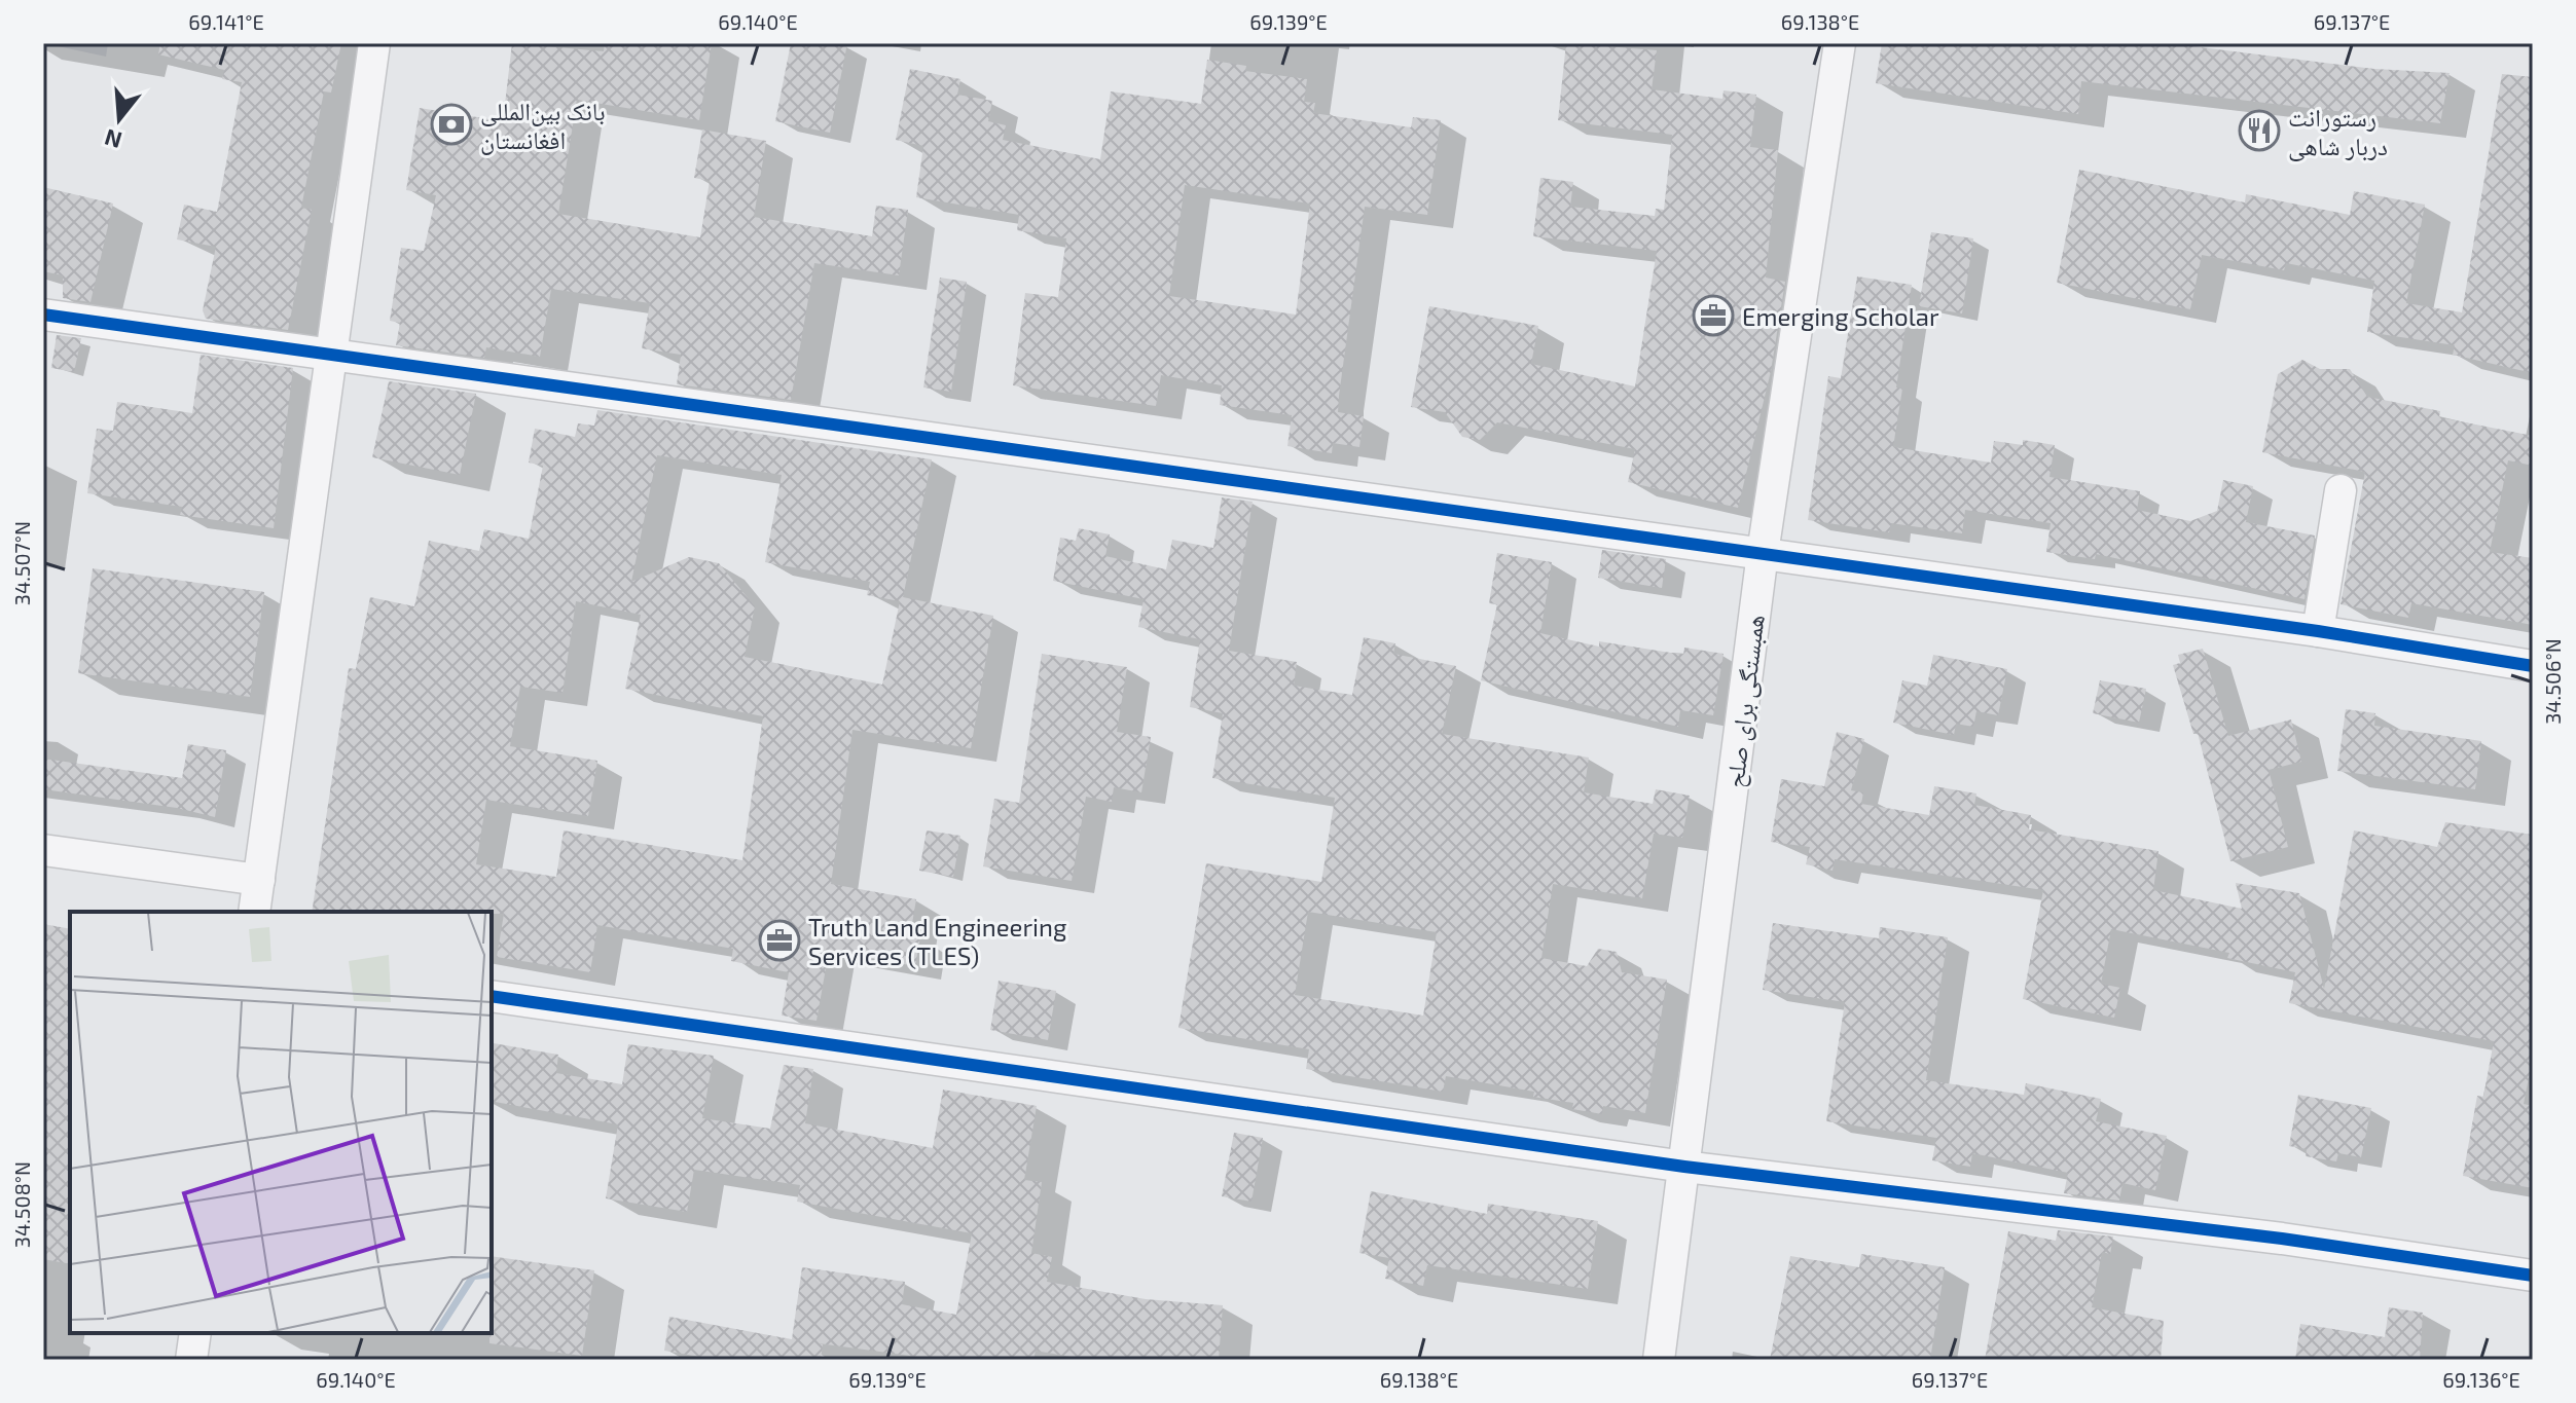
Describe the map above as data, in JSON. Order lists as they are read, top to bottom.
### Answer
{
  "streets": {
    "street": ["همبستگی برای صلح"]
  },
  "places": {
    "bank": ["بانک بین‌المللی افغانستان"],
    "restaurant": ["رستورانت دربار شاهی"],
    "office": ["Emerging Scholar", "Truth Land Engineering Services (TLES)"]
  },
  "north": "bottom",
  "coordinates": [
    "69.141°E",
    "69.140°E",
    "69.139°E",
    "69.138°E",
    "69.137°E",
    "34.507°N",
    "34.506°N",
    "34.508°N",
    "69.136°E"
  ]
}
